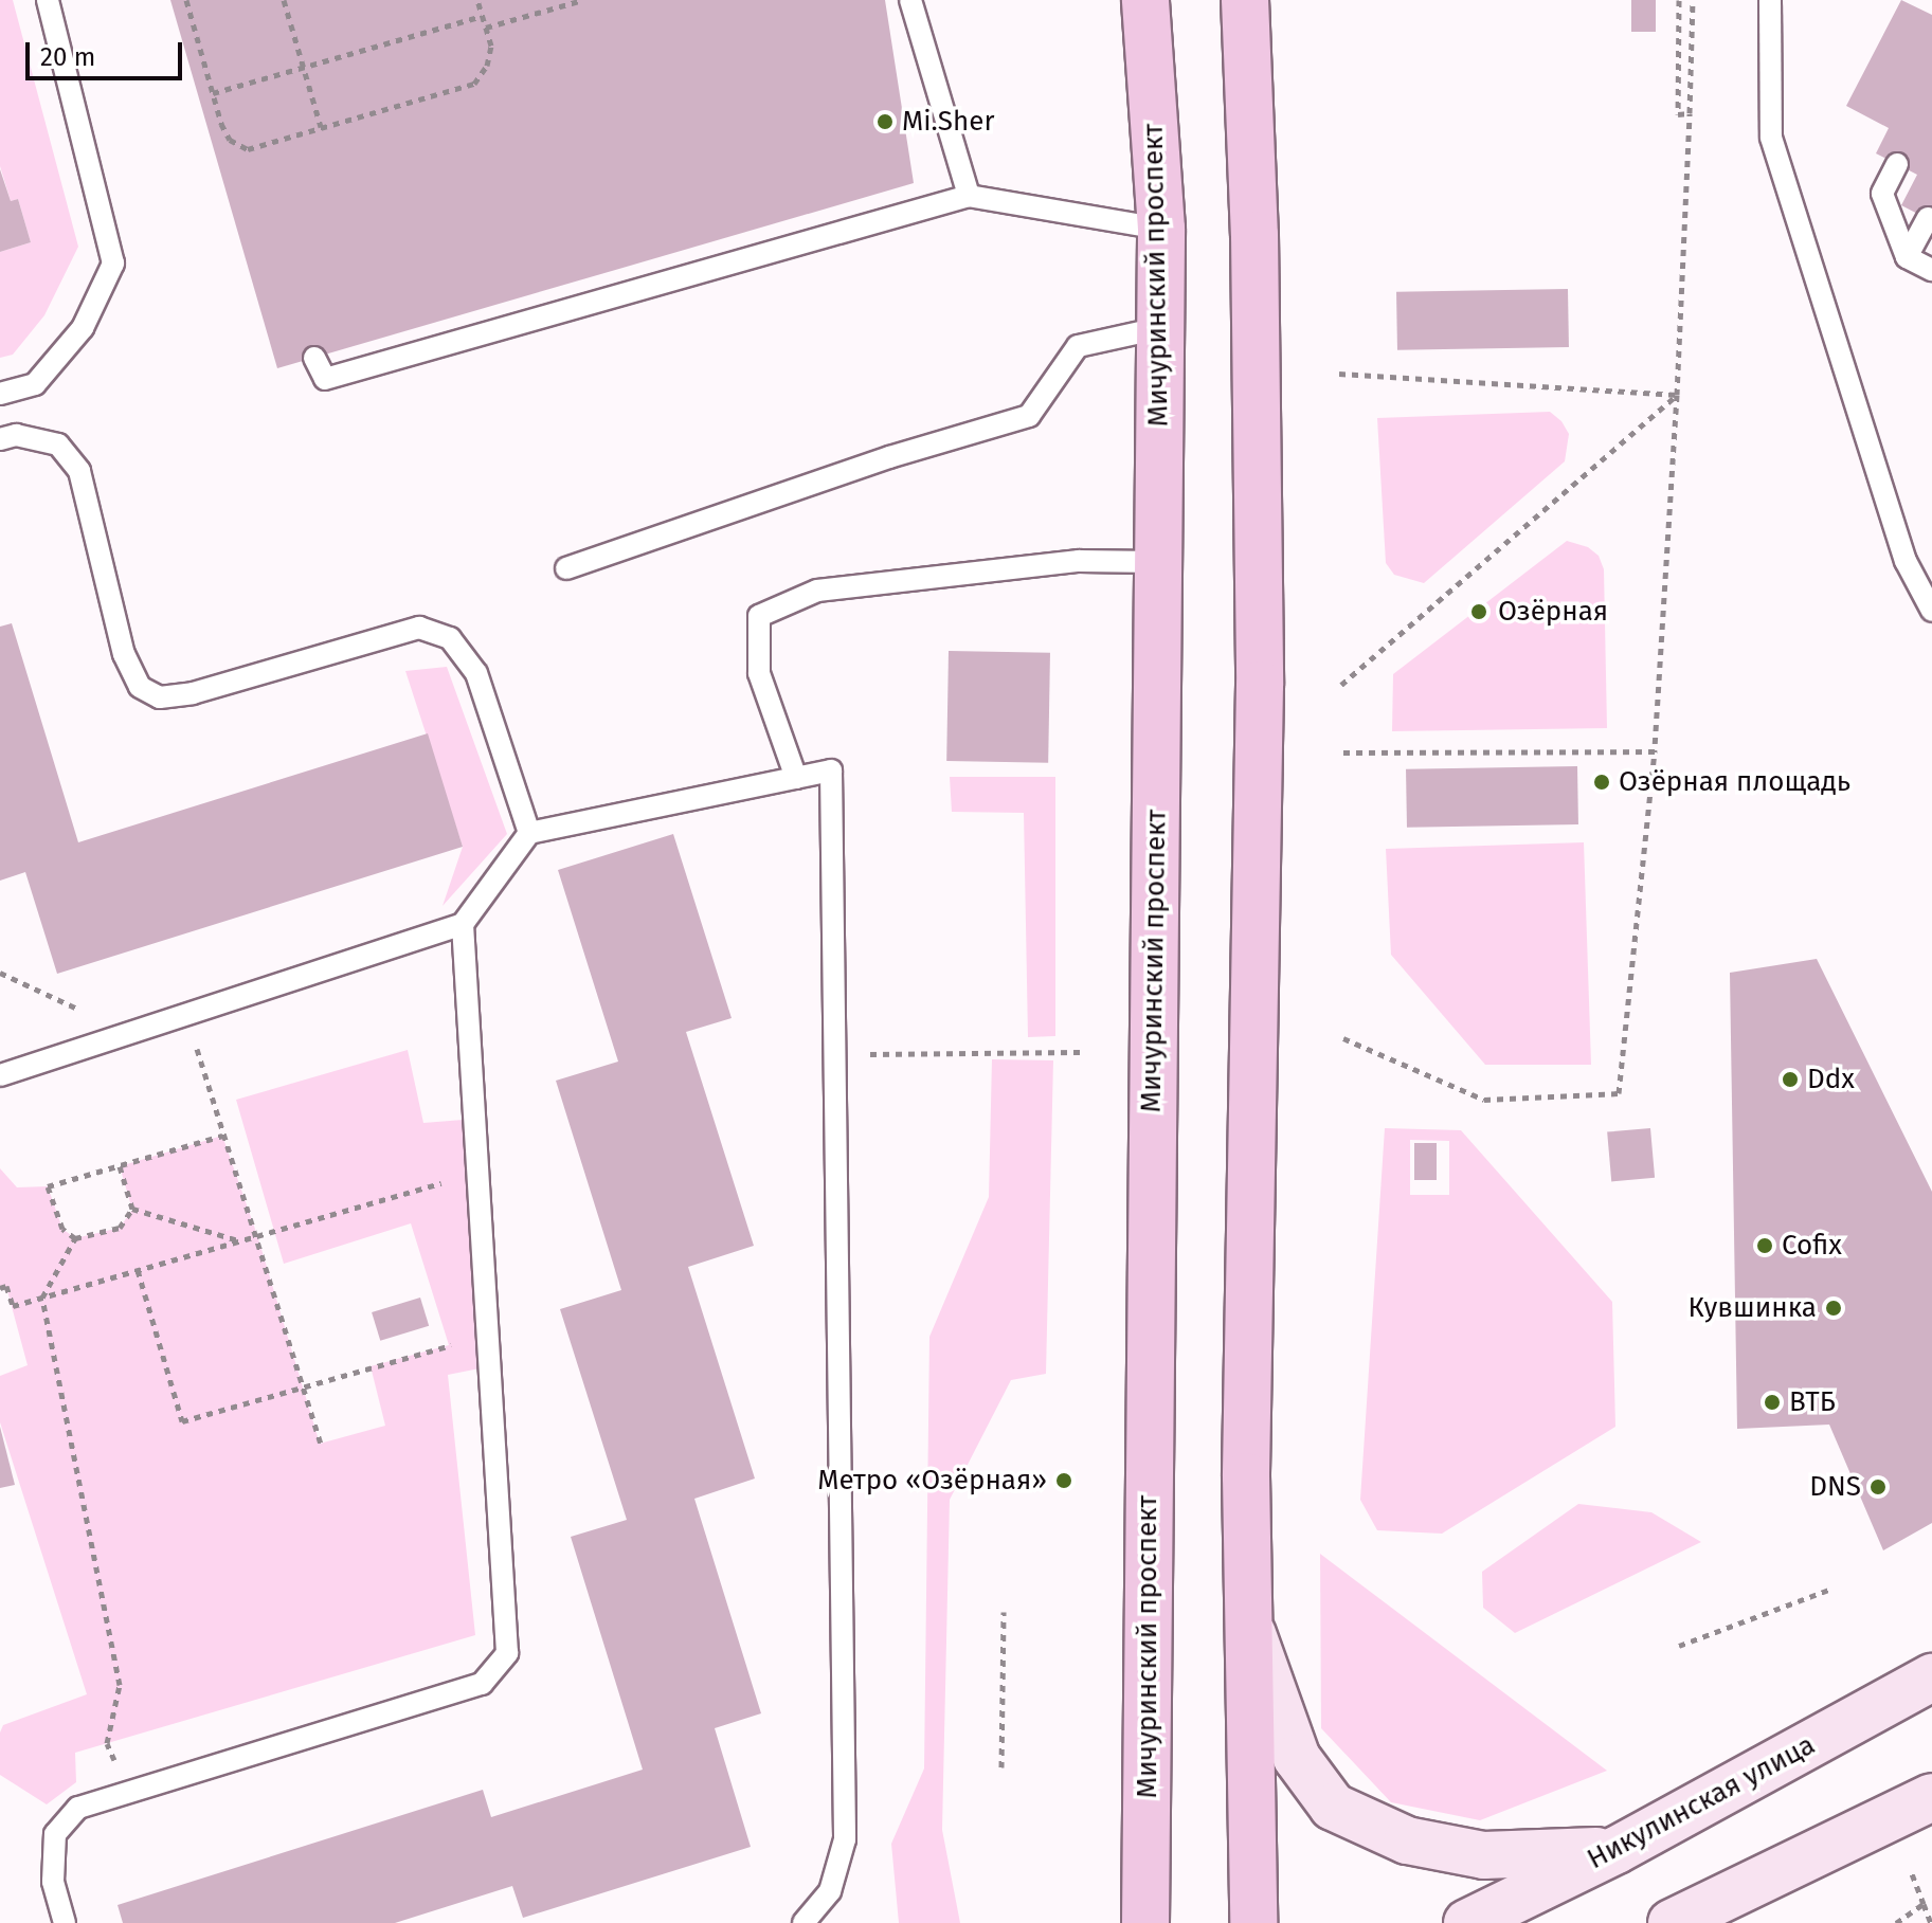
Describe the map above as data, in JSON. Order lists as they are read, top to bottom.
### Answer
{
  "streets": {
    "main road": ["Мичуринский проспект", "Никулинская улица"]
  },
  "places": [
    "Mi.Sher",
    "Озёрная",
    "Озёрная площадь",
    "Ddx",
    "Cofix",
    "Кувшинка",
    "ВТБ",
    "Метро «Озёрная»",
    "DNS"
  ],
  "scale_bar": "20 m"
}
